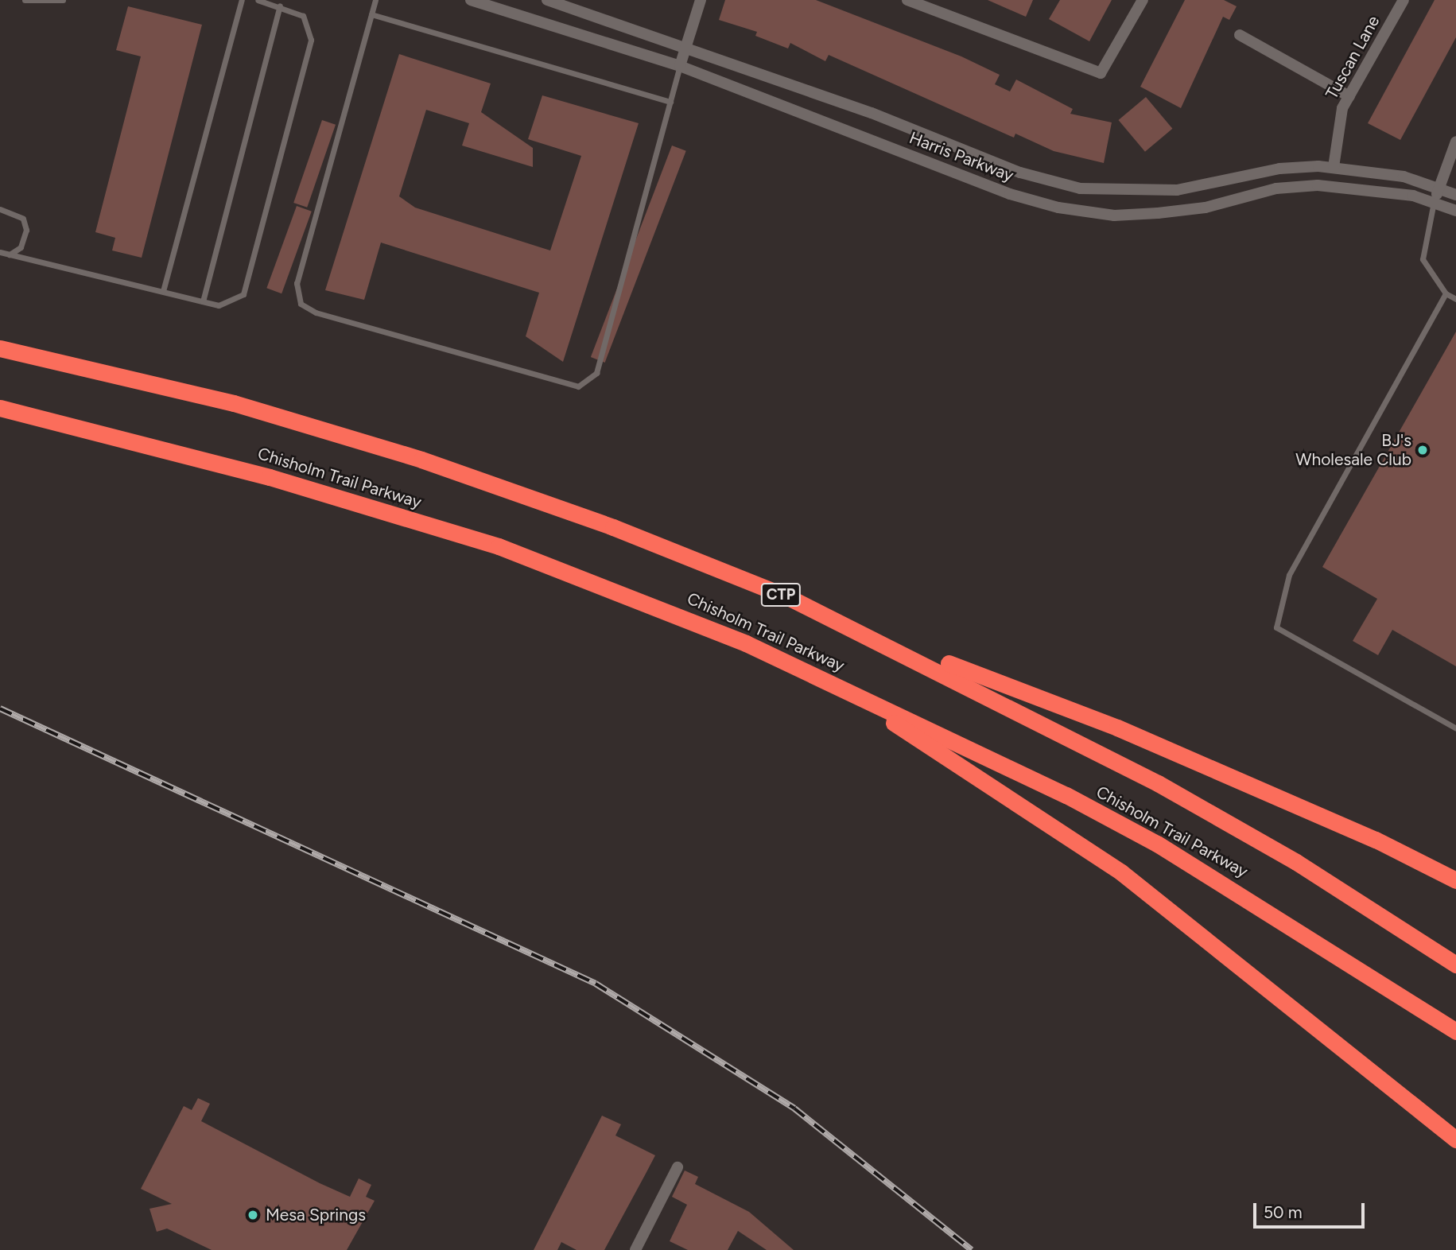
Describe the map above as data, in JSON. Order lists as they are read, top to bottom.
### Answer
{
  "streets": {
    "highway": ["Chisholm Trail Parkway", "CTP"],
    "street": ["Tuscan Lane", "Harris Parkway"]
  },
  "crossings": [
    ["Tuscan Lane", "Harris Parkway"]
  ],
  "places": ["BJ's Wholesale Club", "Mesa Springs"],
  "scale_bar": "50 m"
}
